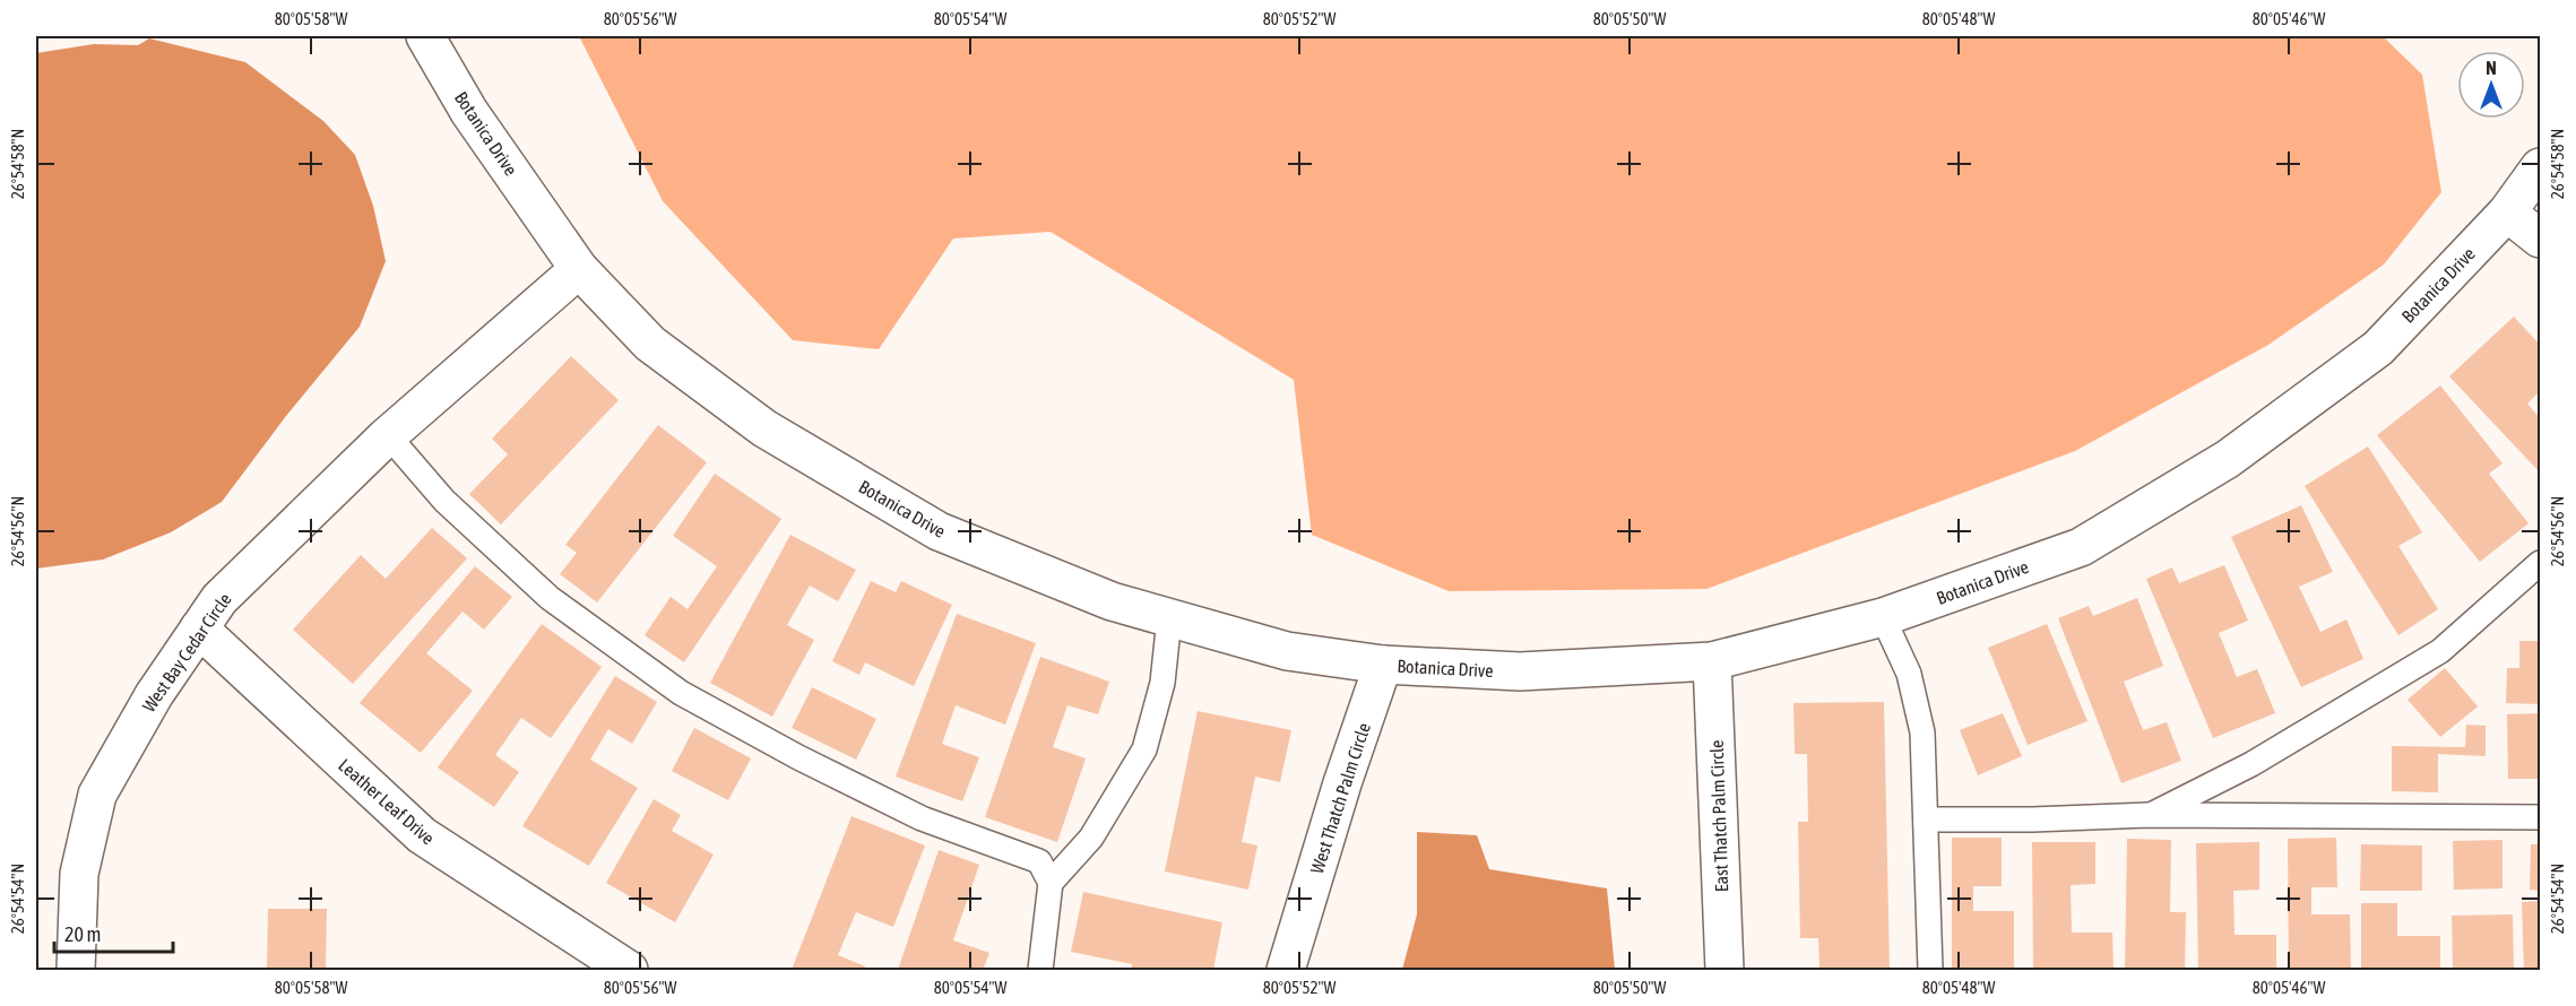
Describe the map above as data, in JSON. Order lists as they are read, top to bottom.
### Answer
{
  "streets": {
    "street": [
      "Botanica Drive",
      "West Bay Cedar Circle",
      "West Thatch Palm Circle",
      "Leather Leaf Drive",
      "East Thatch Palm Circle"
    ]
  },
  "crossings": [
    ["Botanica Drive", "West Bay Cedar Circle"],
    ["Botanica Drive", "West Thatch Palm Circle"],
    ["Botanica Drive", "East Thatch Palm Circle"],
    ["West Bay Cedar Circle", "Leather Leaf Drive"]
  ],
  "scale_bar": "20 m",
  "north": "top",
  "coordinates": [
    "80°05'58\"W",
    "80°05'56\"W",
    "80°05'54\"W",
    "80°05'52\"W",
    "80°05'50\"W",
    "80°05'48\"W",
    "80°05'46\"W",
    "26°54'58\"N",
    "26°54'56\"N",
    "26°54'54\"N"
  ]
}
